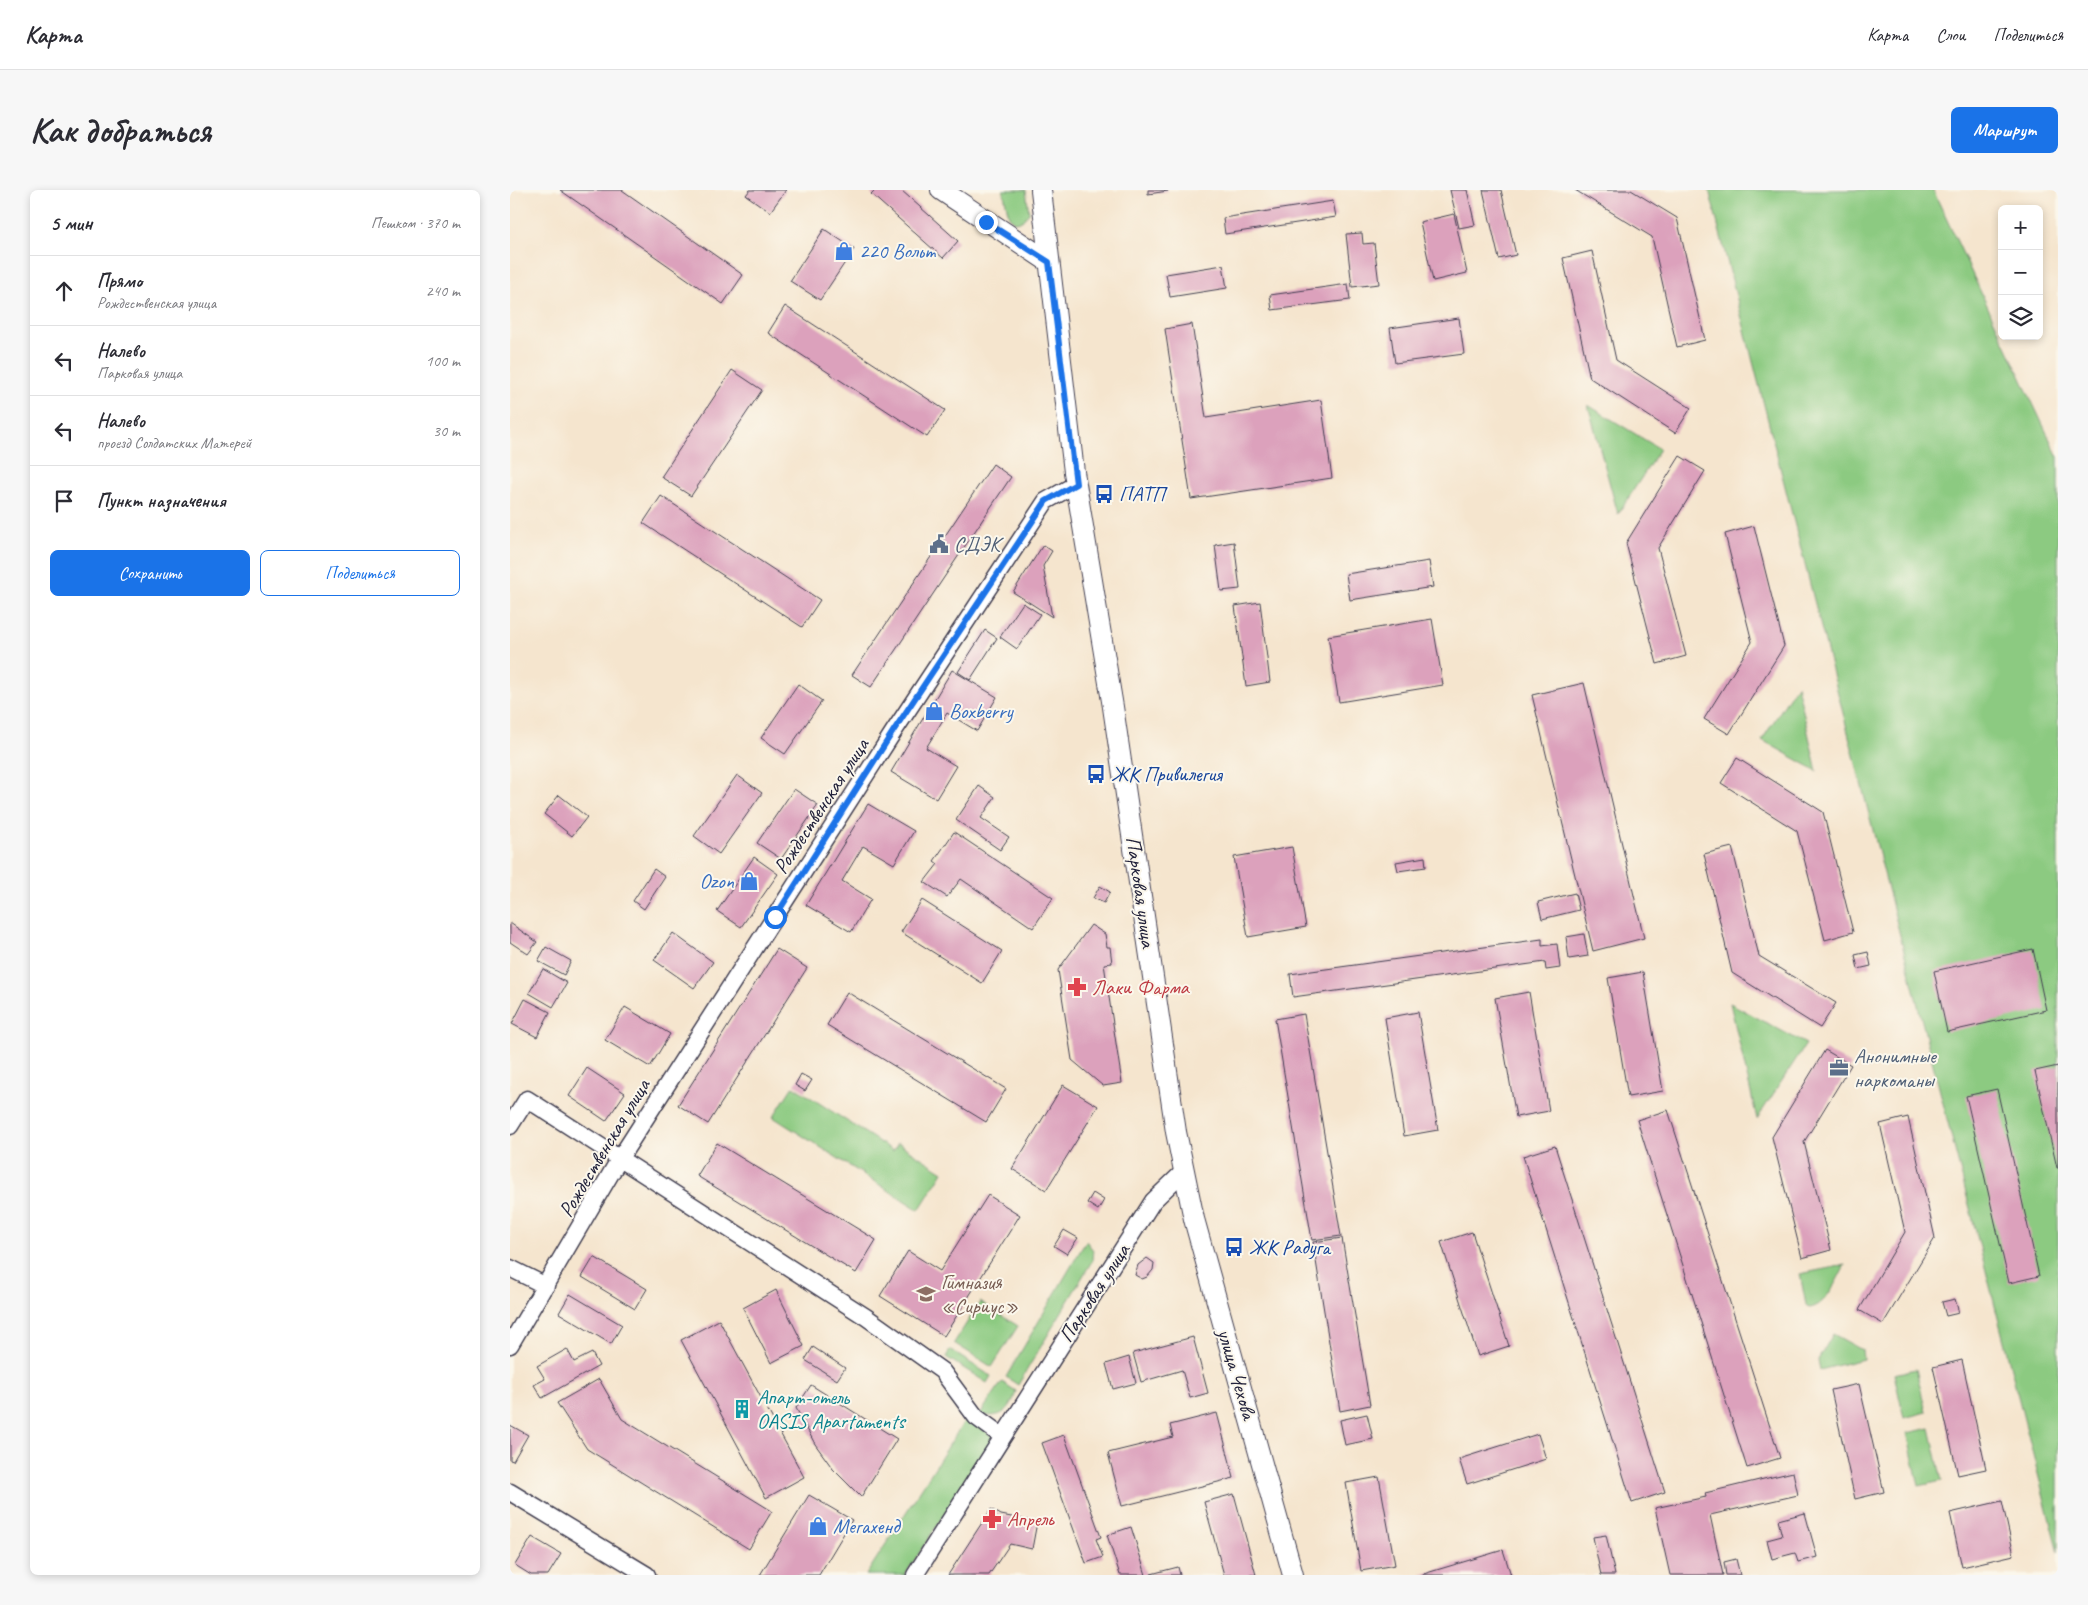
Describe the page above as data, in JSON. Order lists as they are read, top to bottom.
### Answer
{
  "streets": {
    "main road": ["Парковая улица", "улица Чехова"],
    "street": ["Рождественская улица"]
  },
  "crossings": [
    ["Рождественская улица", "Парковая улица"],
    ["Парковая улица", "улица Чехова"]
  ],
  "places": {
    "shop": [
      "220 Вольт",
      "Boxberry",
      "Ozon",
      "Мегахенд"
    ],
    "bus stop": ["ПАТП", "ЖК Привилегия", "ЖК Радуга"],
    "public building": ["СДЭК"],
    "pharmacy": ["Лаки Фарма", "Апрель"],
    "office": ["Анонимные наркоманы"],
    "school or university": ["Гимназия «Сириус»"],
    "building": ["Апарт-отель OASIS Apartaments"]
  },
  "page": {
    "header": "Карта",
    "nav": ["Карта", "Слои", "Поделиться"],
    "buttons": [
      "Маршрут",
      ["Сохранить", "Поделиться"]
    ],
    "title": "Как добраться",
    "heading": ["5 мин", "Пешком · 370 m"],
    "map_buttons": ["+", "−"],
    "list": [
      ["Прямо", "Рождественская улица", "240 m"],
      ["Налево", "Парковая улица", "100 m"],
      ["Налево", "проезд Солдатских Матерей", "30 m"],
      "Пункт назначения"
    ]
  }
}
